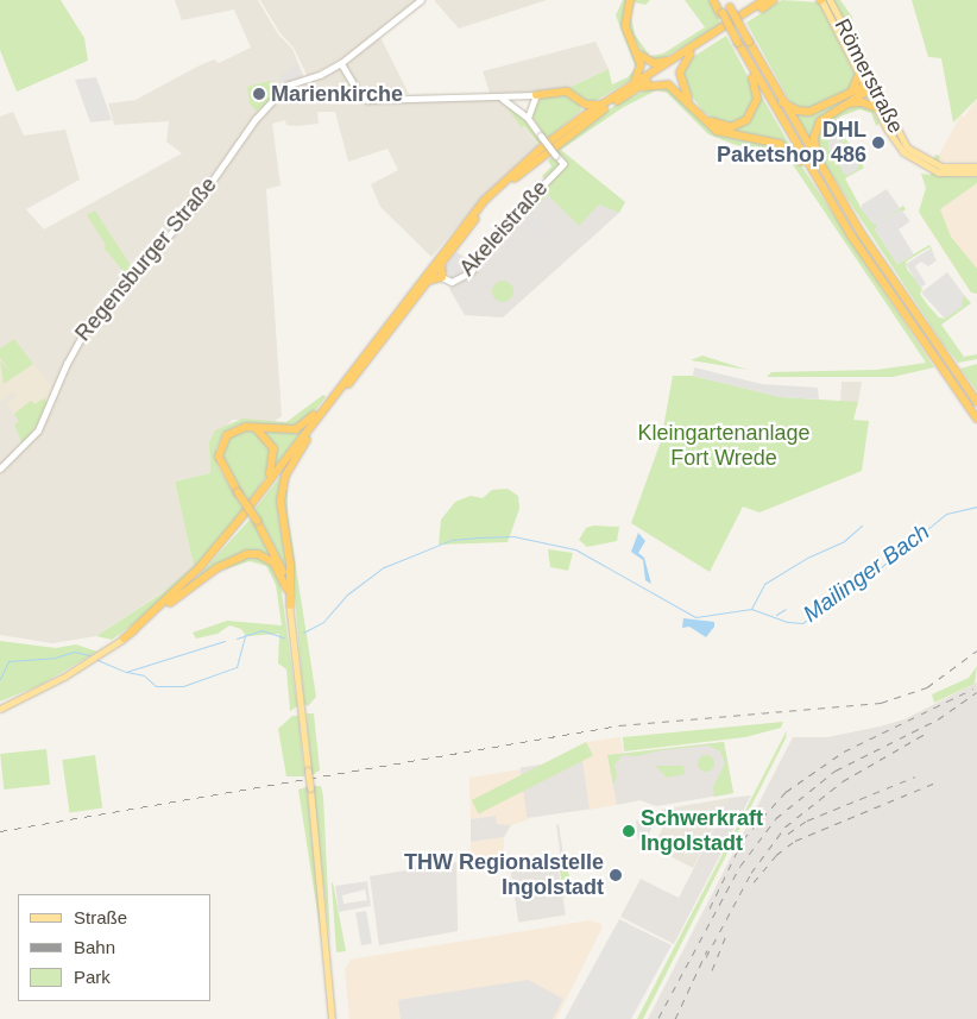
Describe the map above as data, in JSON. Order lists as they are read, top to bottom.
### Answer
{
  "streets": {
    "main road": ["Römerstraße"],
    "street": ["Akeleistraße", "Regensburger Straße"]
  },
  "water": ["Mailinger Bach"],
  "parks": ["Kleingartenanlage Fort Wrede"],
  "places": [
    "Marienkirche",
    "DHL Paketshop 486",
    "Schwerkraft Ingolstadt",
    "THW Regionalstelle Ingolstadt"
  ],
  "legend": ["Straße", "Bahn", "Park"]
}
